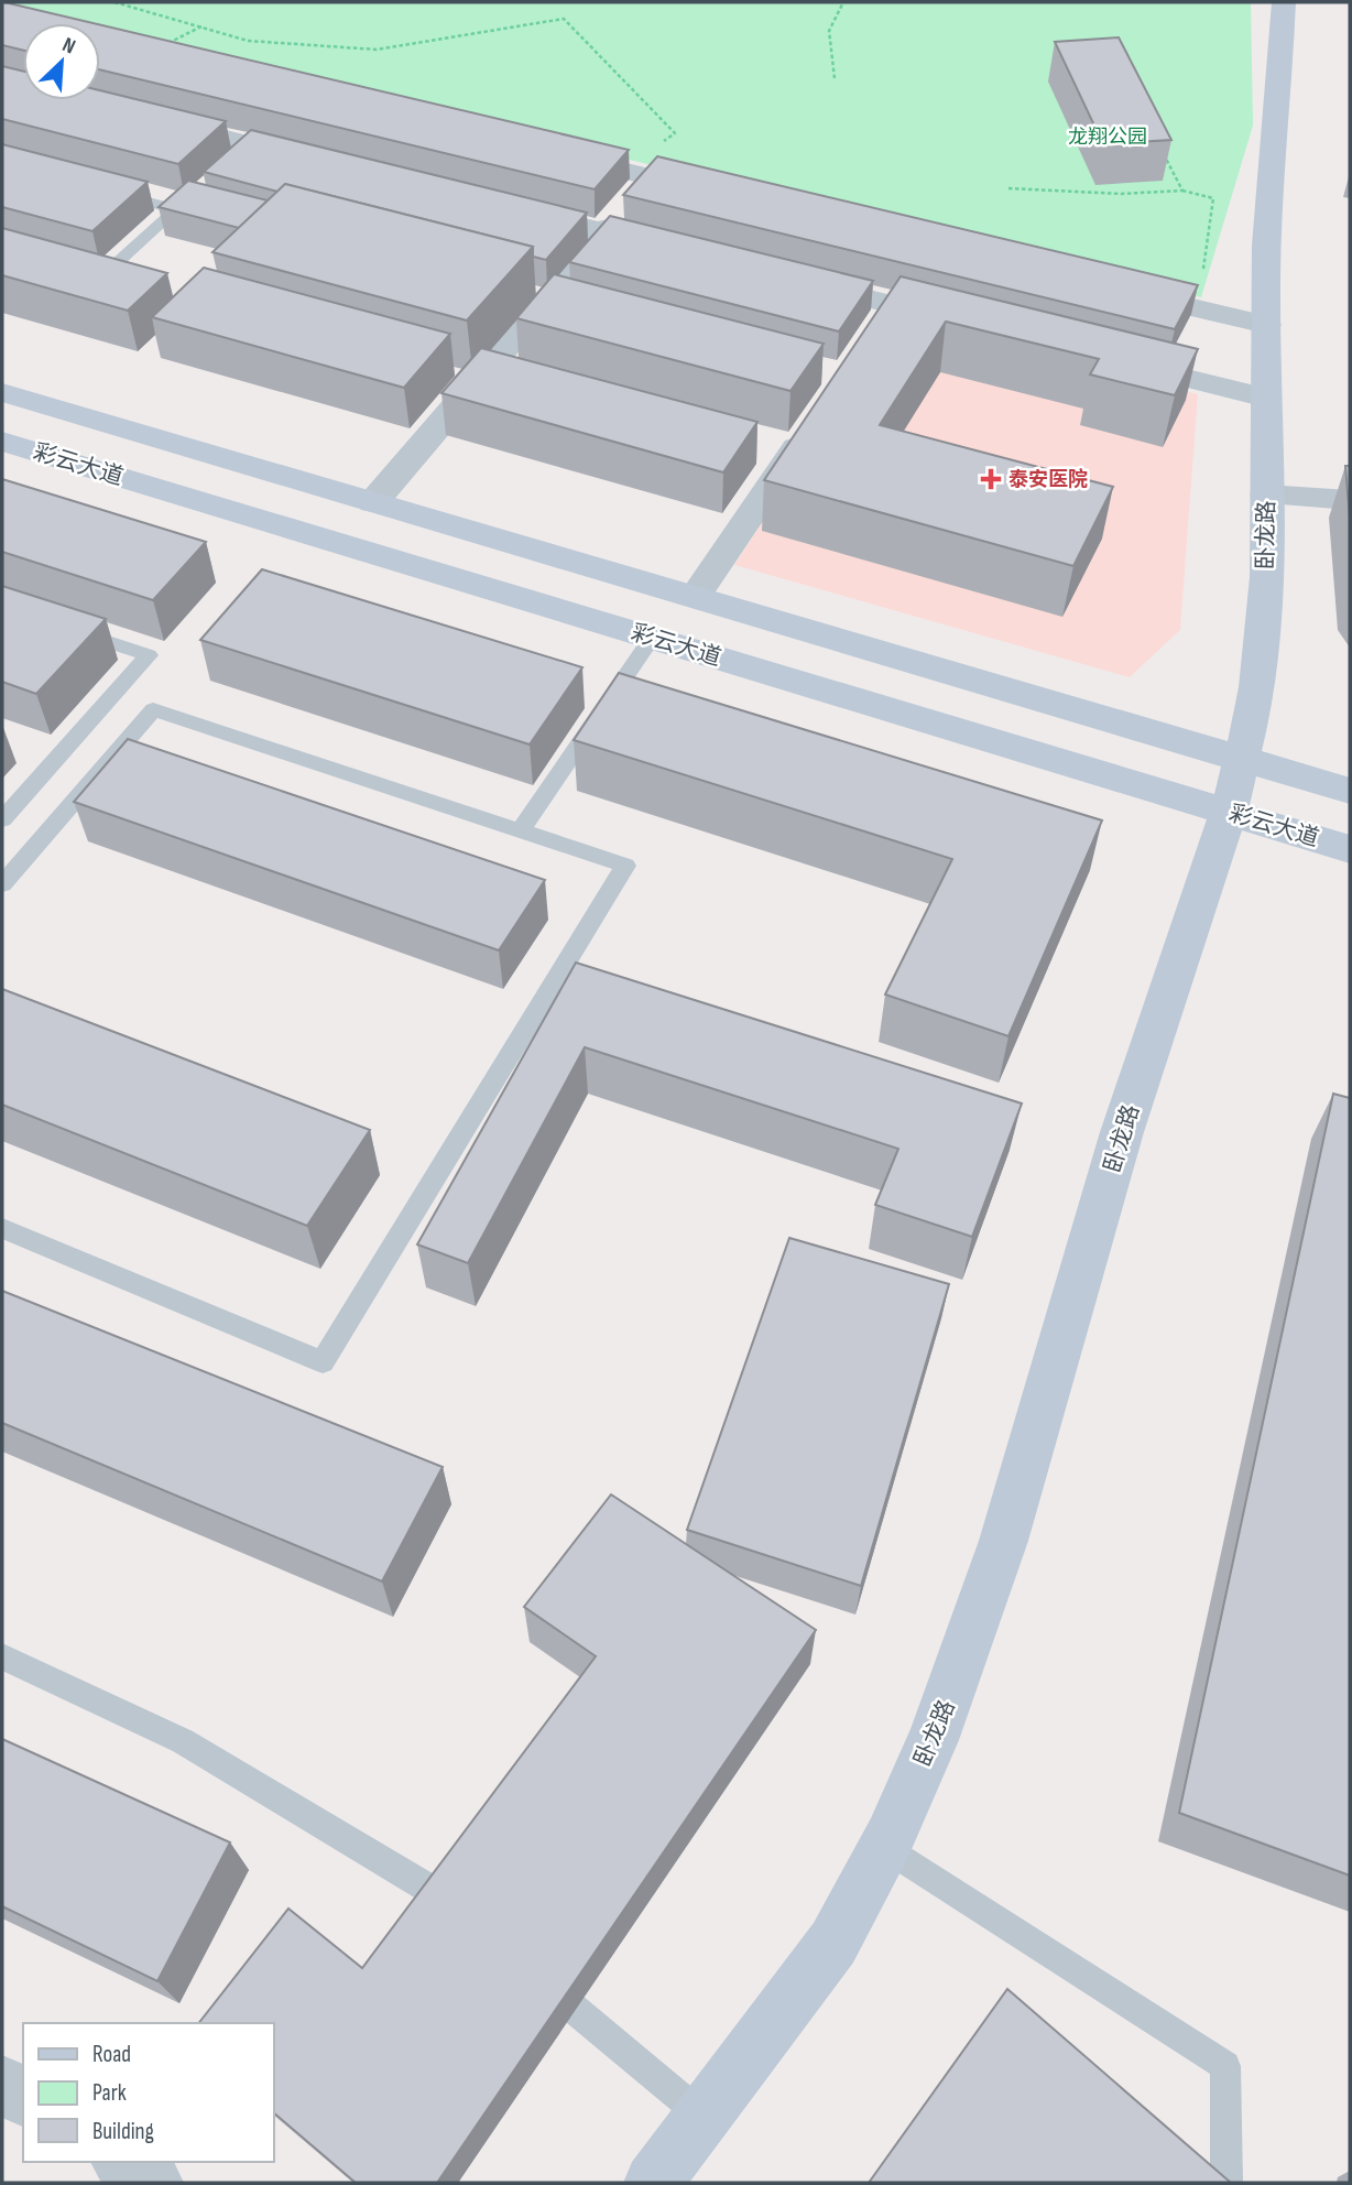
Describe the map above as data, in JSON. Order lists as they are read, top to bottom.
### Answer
{
  "streets": {
    "main road": ["彩云大道", "卧龙路"]
  },
  "crossings": [
    ["彩云大道", "卧龙路"]
  ],
  "parks": ["龙翔公园"],
  "places": {
    "health": ["泰安医院"]
  },
  "legend": ["Road", "Park", "Building"],
  "north": "top right"
}
